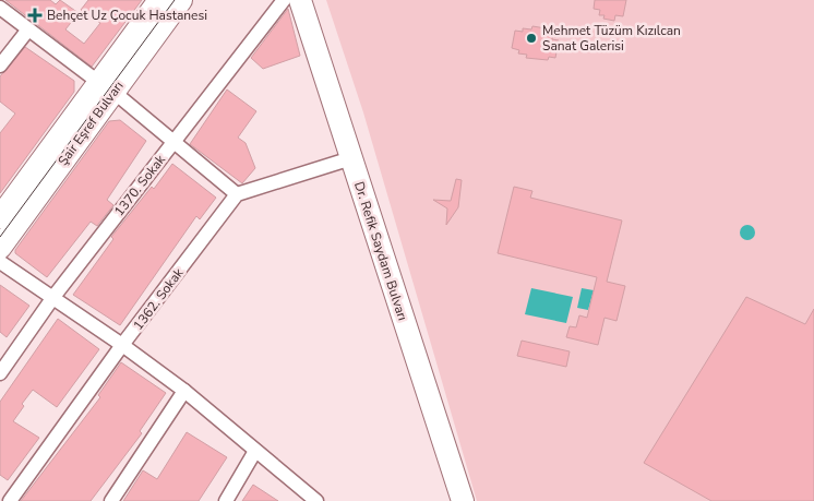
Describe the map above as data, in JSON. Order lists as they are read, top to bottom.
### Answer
{
  "streets": {
    "main road": ["Şair Eşref Bulvarı", "Dr. Refik Saydam Bulvarı"],
    "street": ["1370. Sokak", "1362. Sokak"]
  },
  "places": {
    "health": ["Behçet Uz Çocuk Hastanesi"],
    "other": ["Mehmet Tüzüm Kızılcan Sanat Galerisi"]
  }
}
